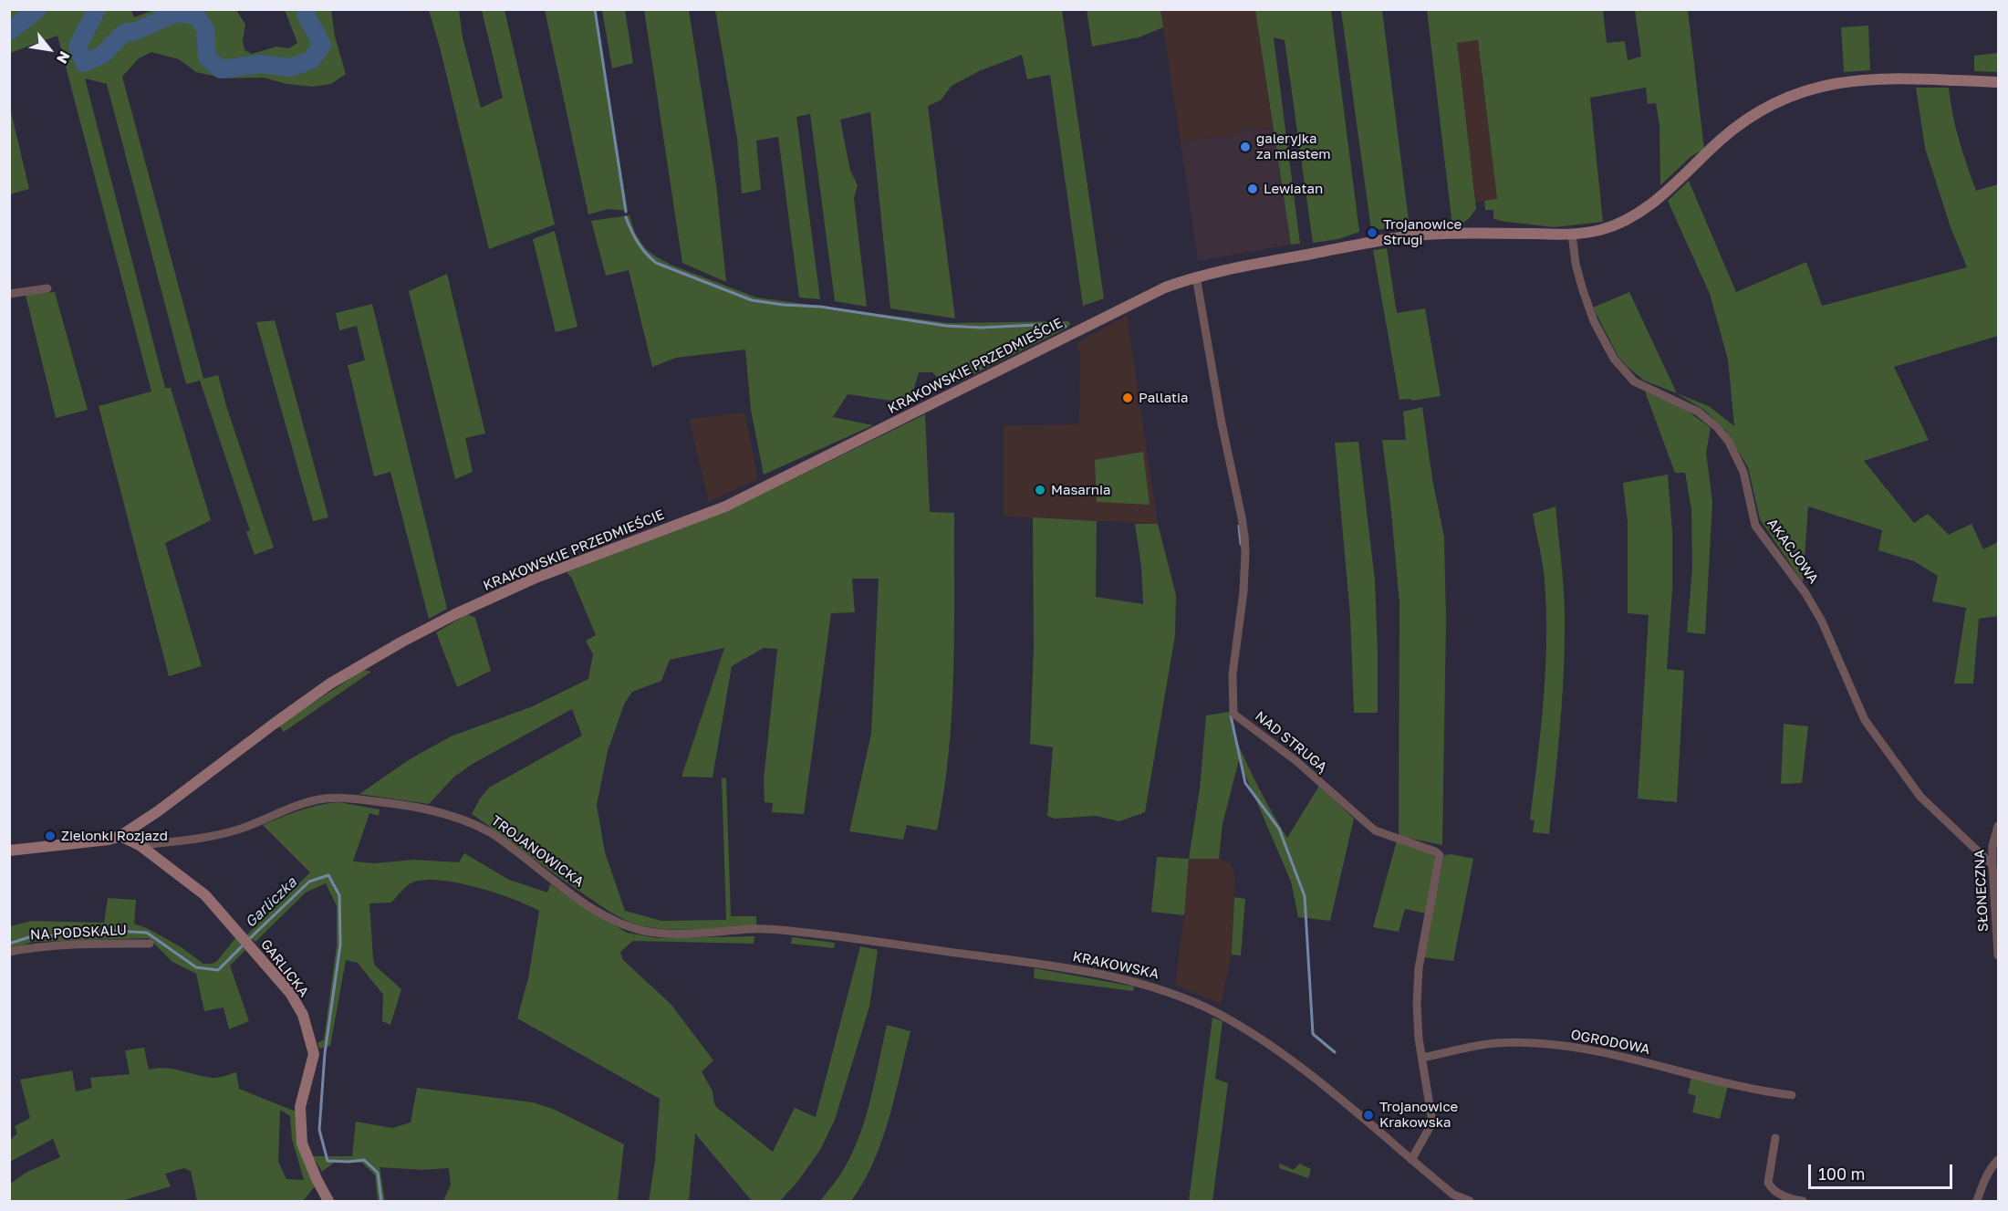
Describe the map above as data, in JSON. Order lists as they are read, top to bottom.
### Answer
{
  "streets": {
    "main road": ["KRAKOWSKIE PRZEDMIEŚCIE", "GARLICKA"],
    "street": [
      "AKACJOWA",
      "NAD STRUGĄ",
      "TROJANOWICKA",
      "SŁONECZNA",
      "NA PODSKALU",
      "KRAKOWSKA",
      "OGRODOWA"
    ]
  },
  "crossings": [
    ["KRAKOWSKIE PRZEDMIEŚCIE", "AKACJOWA"],
    ["KRAKOWSKIE PRZEDMIEŚCIE", "NAD STRUGĄ"],
    ["KRAKOWSKIE PRZEDMIEŚCIE", "GARLICKA"],
    ["AKACJOWA", "SŁONECZNA"],
    ["NAD STRUGĄ", "KRAKOWSKA"],
    ["NAD STRUGĄ", "OGRODOWA"],
    ["TROJANOWICKA", "KRAKOWSKA"],
    ["TROJANOWICKA", "GARLICKA"]
  ],
  "water": ["Garliczka"],
  "places": [
    "galeryjka za miastem",
    "Lewiatan",
    "Trojanowice Strugi",
    "Pallatia",
    "Masarnia",
    "Zielonki Rozjazd",
    "Trojanowice Krakowska"
  ],
  "scale_bar": "100 m",
  "north": "bottom right"
}
